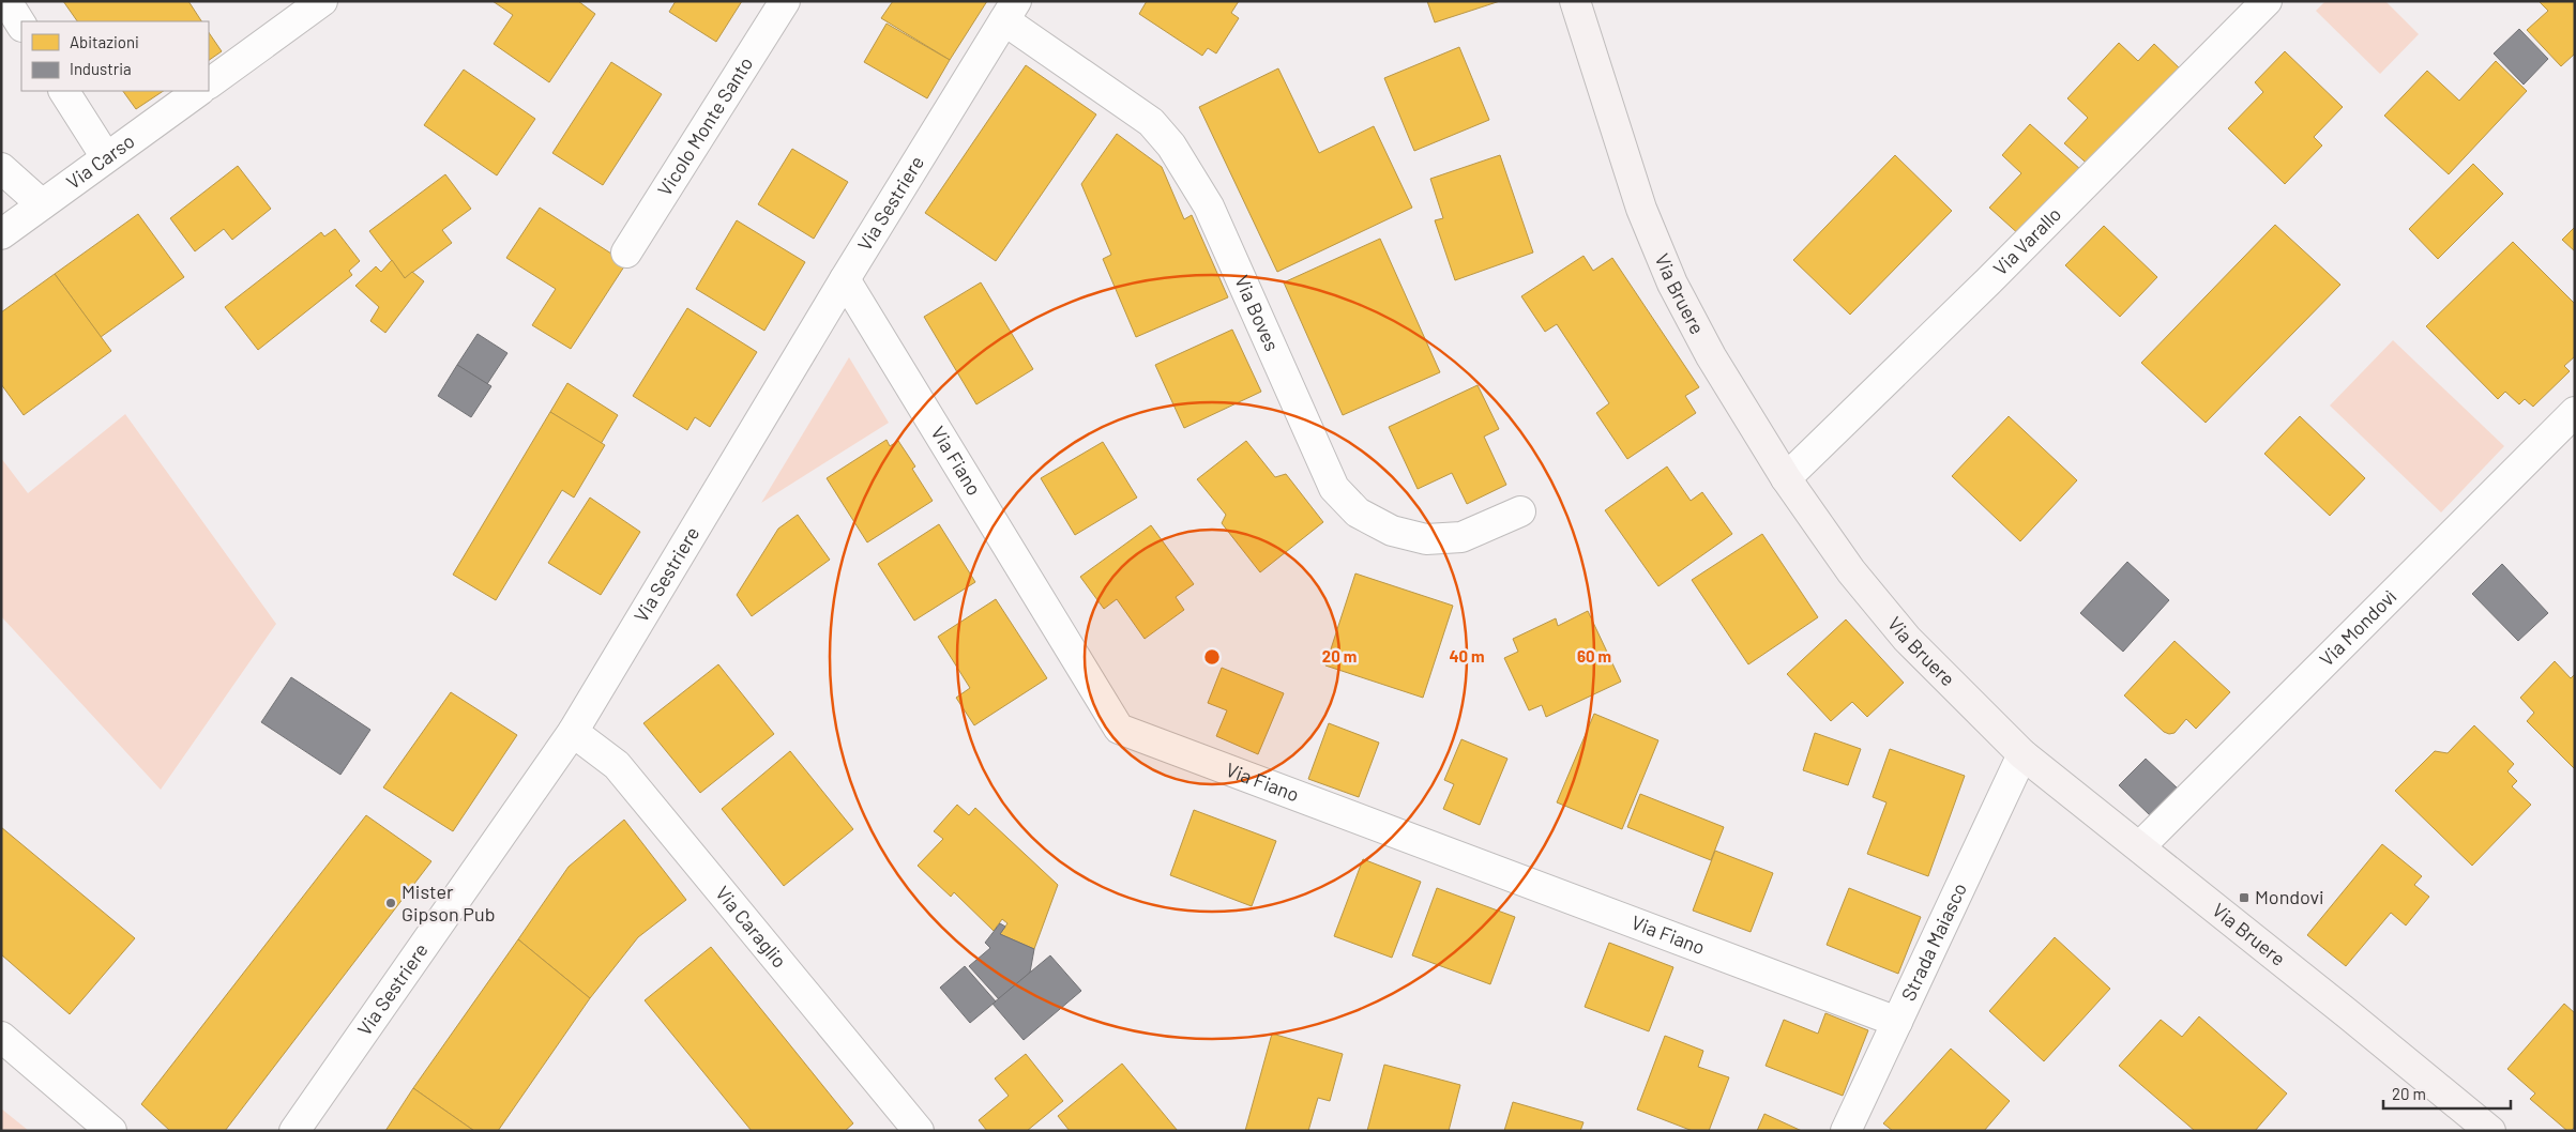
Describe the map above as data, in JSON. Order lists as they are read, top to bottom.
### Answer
{
  "streets": {
    "street": [
      "Vicolo Monte Santo",
      "Via Carso",
      "Via Sestriere",
      "Via Varallo",
      "Via Bruere",
      "Via Boves",
      "Via Fiano",
      "Via Mondovì",
      "Via Caraglio",
      "Strada Maiasco"
    ]
  },
  "crossings": [
    ["Via Sestriere", "Via Boves"],
    ["Via Sestriere", "Via Fiano"],
    ["Via Sestriere", "Via Caraglio"],
    ["Via Varallo", "Via Bruere"],
    ["Via Bruere", "Via Mondovì"],
    ["Via Bruere", "Strada Maiasco"],
    ["Via Fiano", "Strada Maiasco"]
  ],
  "places": {
    "transit": ["Mondovi"],
    "other": ["Mister Gipson Pub"]
  },
  "legend": ["Abitazioni", "Industria"],
  "scale_bar": "20 m",
  "rings": ["20 m", "40 m", "60 m"]
}
